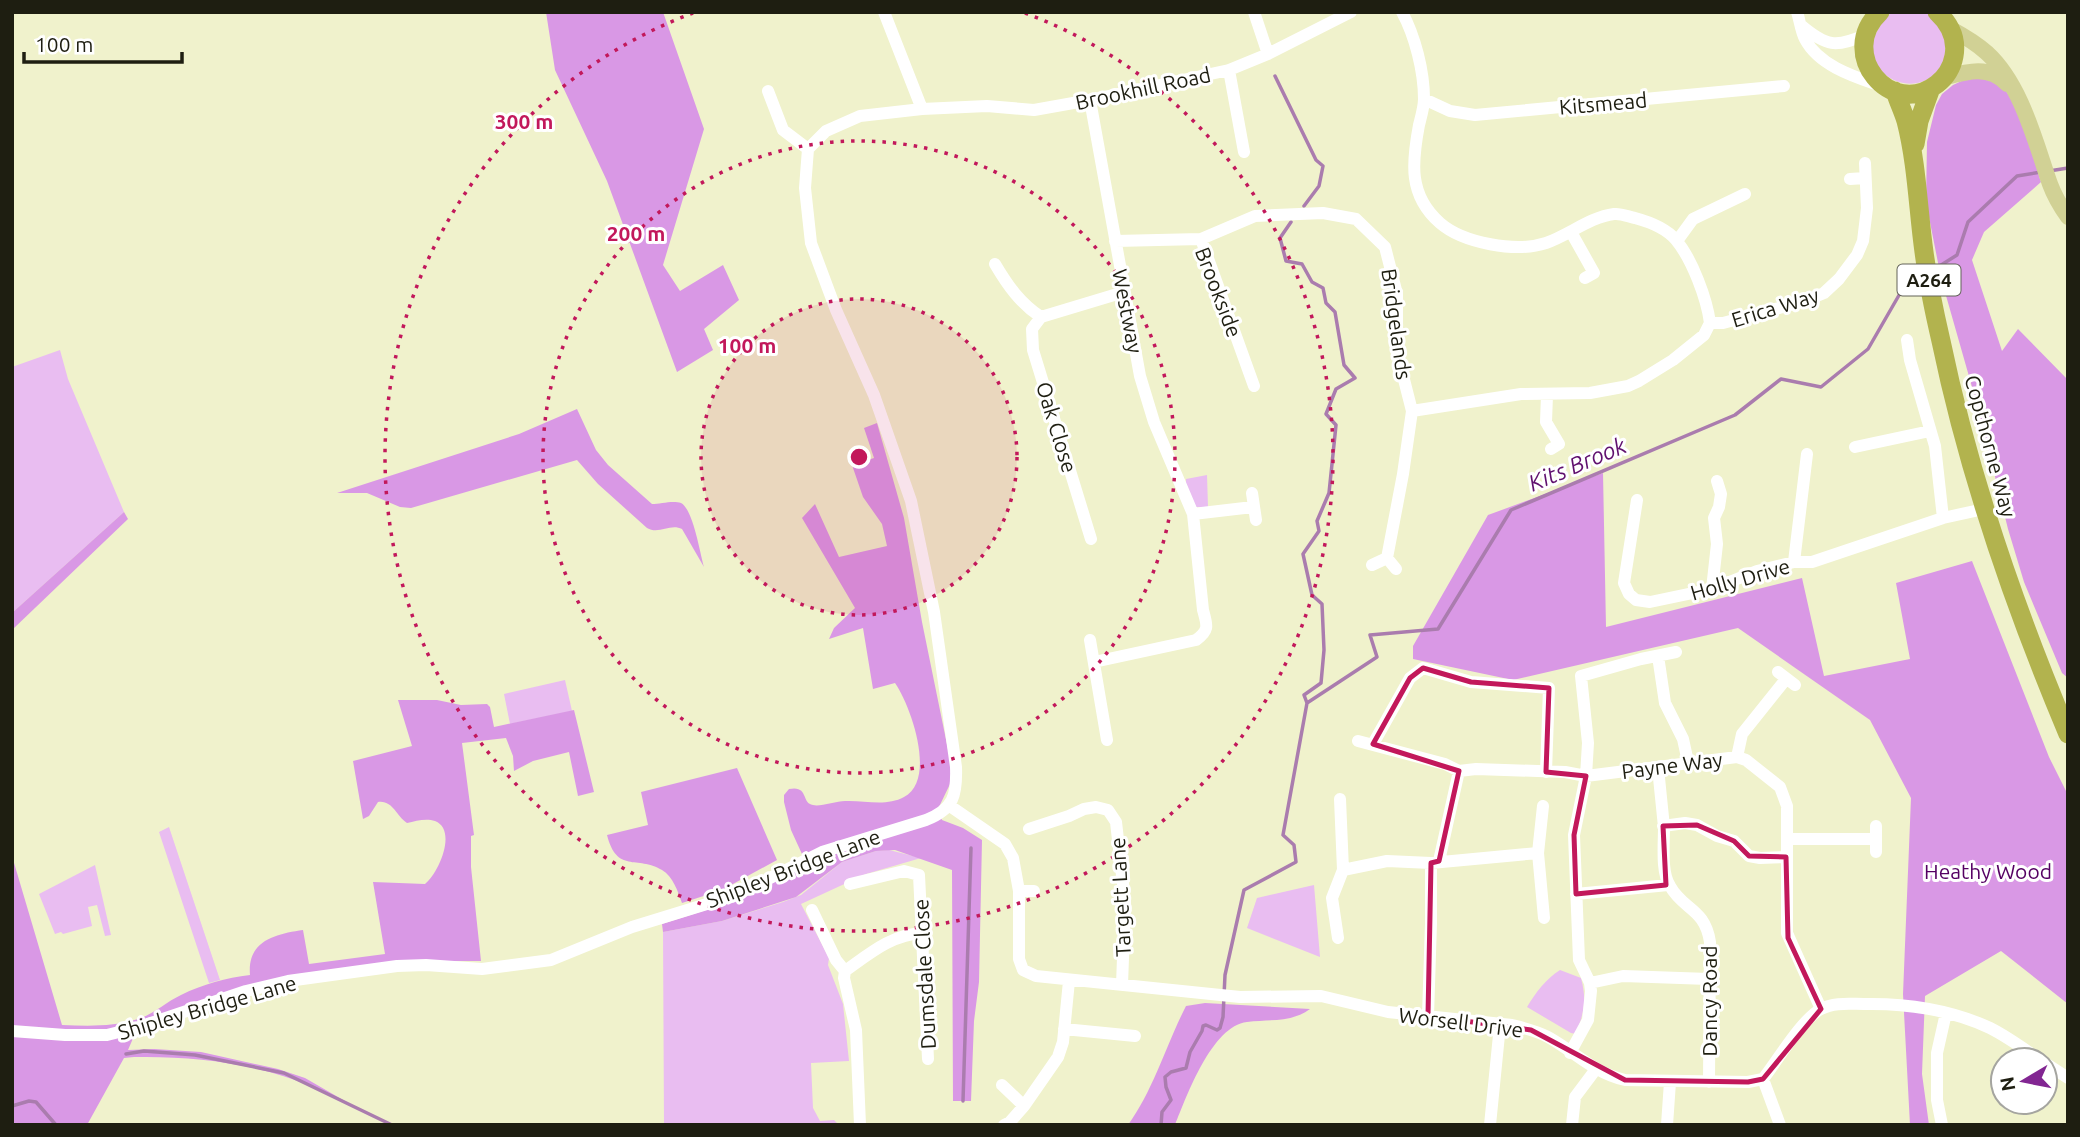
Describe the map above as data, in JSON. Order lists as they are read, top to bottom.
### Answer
{
  "streets": {
    "highway": ["A264", "Copthorne Way"],
    "street": [
      "Brookhill Road",
      "Kitsmead",
      "Brookside",
      "Erica Way",
      "Westway",
      "Bridgelands",
      "Oak Close",
      "Holly Drive",
      "Payne Way",
      "Shipley Bridge Lane",
      "Targett Lane",
      "Dumsdale Close",
      "Dancy Road",
      "Worsell Drive"
    ]
  },
  "crossings": [
    ["Brookhill Road", "Westway"],
    ["Brookside", "Westway"],
    ["Brookside", "Bridgelands"],
    ["Erica Way", "Bridgelands"],
    ["Copthorne Way", "Holly Drive"],
    ["Shipley Bridge Lane", "Worsell Drive"],
    ["Targett Lane", "Worsell Drive"],
    ["Dancy Road", "Worsell Drive"]
  ],
  "water": ["Kits Brook"],
  "parks": ["Heathy Wood"],
  "scale_bar": "100 m",
  "north": "left",
  "rings": ["300 m", "200 m", "100 m"]
}
